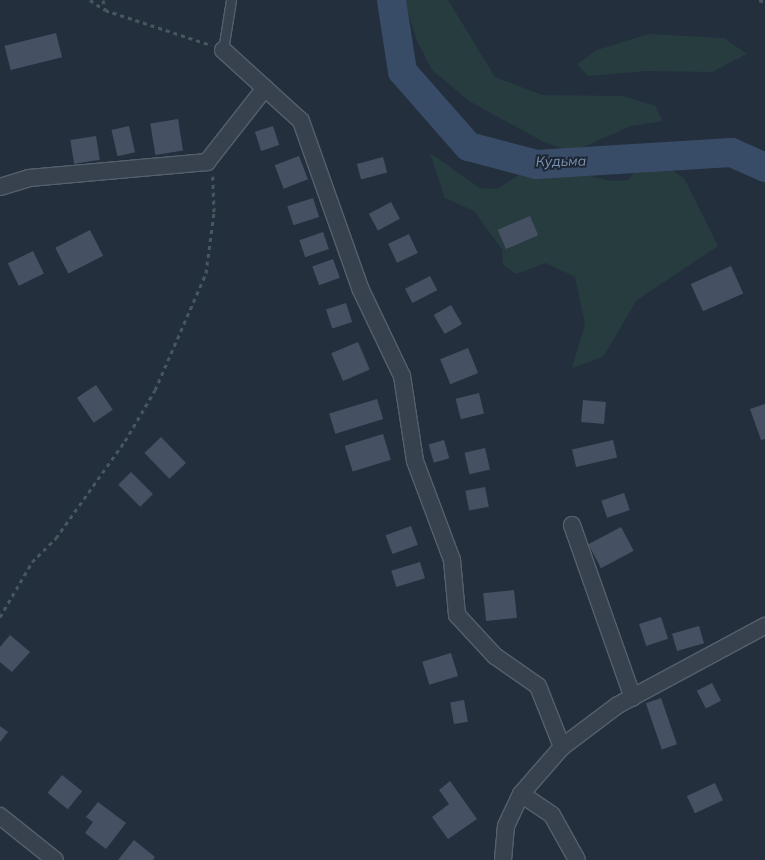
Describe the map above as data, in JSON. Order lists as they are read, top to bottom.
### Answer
{
  "water": ["Кудьма"]
}
